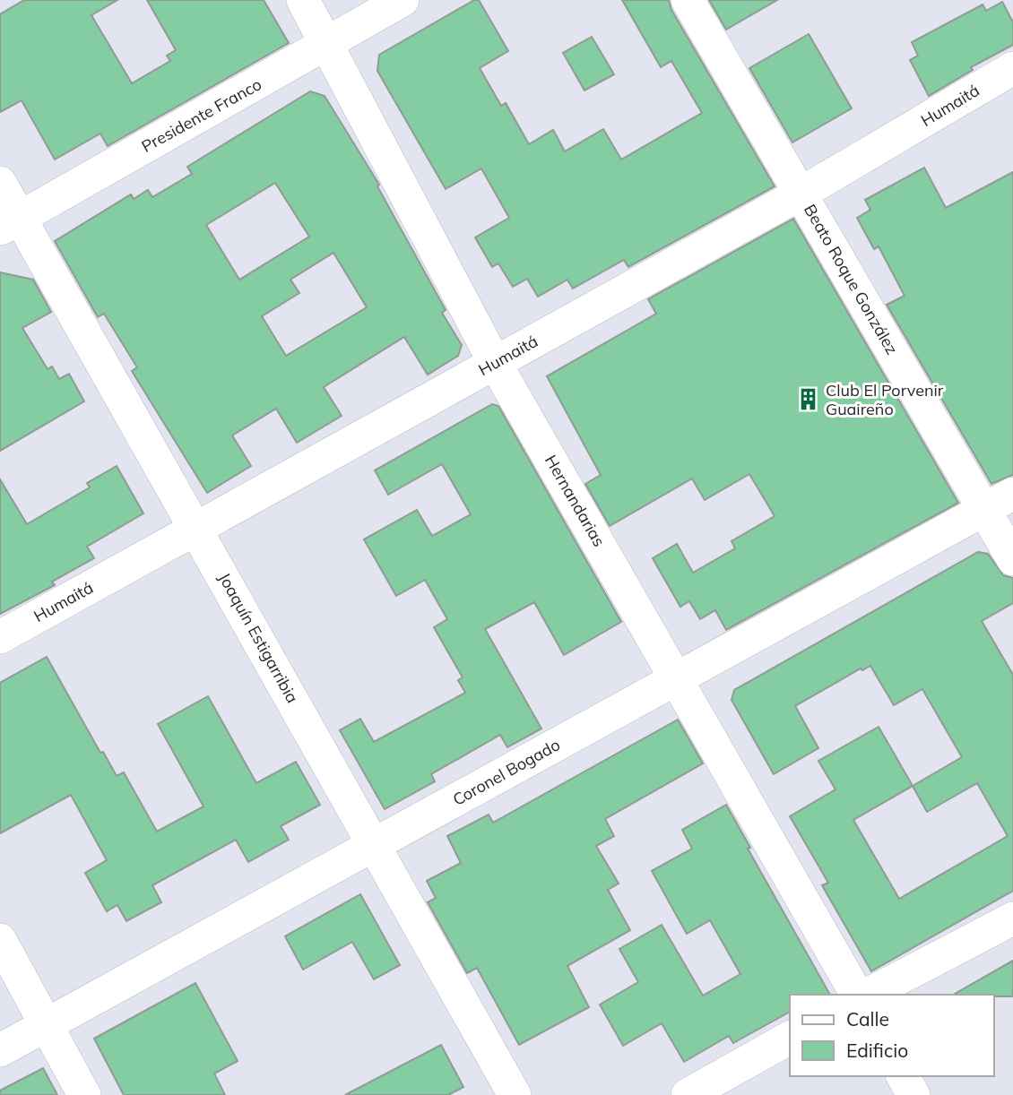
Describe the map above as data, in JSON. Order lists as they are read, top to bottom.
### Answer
{
  "streets": {
    "street": [
      "Humaitá",
      "Presidente Franco",
      "Beato Roque González",
      "Hernandarias",
      "Joaquín Estigarribia",
      "Coronel Bogado"
    ]
  },
  "crossings": [
    ["Humaitá", "Beato Roque González"],
    ["Humaitá", "Hernandarias"],
    ["Humaitá", "Joaquín Estigarribia"],
    ["Presidente Franco", "Hernandarias"],
    ["Presidente Franco", "Joaquín Estigarribia"],
    ["Beato Roque González", "Coronel Bogado"],
    ["Hernandarias", "Coronel Bogado"],
    ["Joaquín Estigarribia", "Coronel Bogado"]
  ],
  "places": {
    "building": ["Club El Porvenir Guaireño"]
  },
  "legend": ["Calle", "Edificio"]
}
